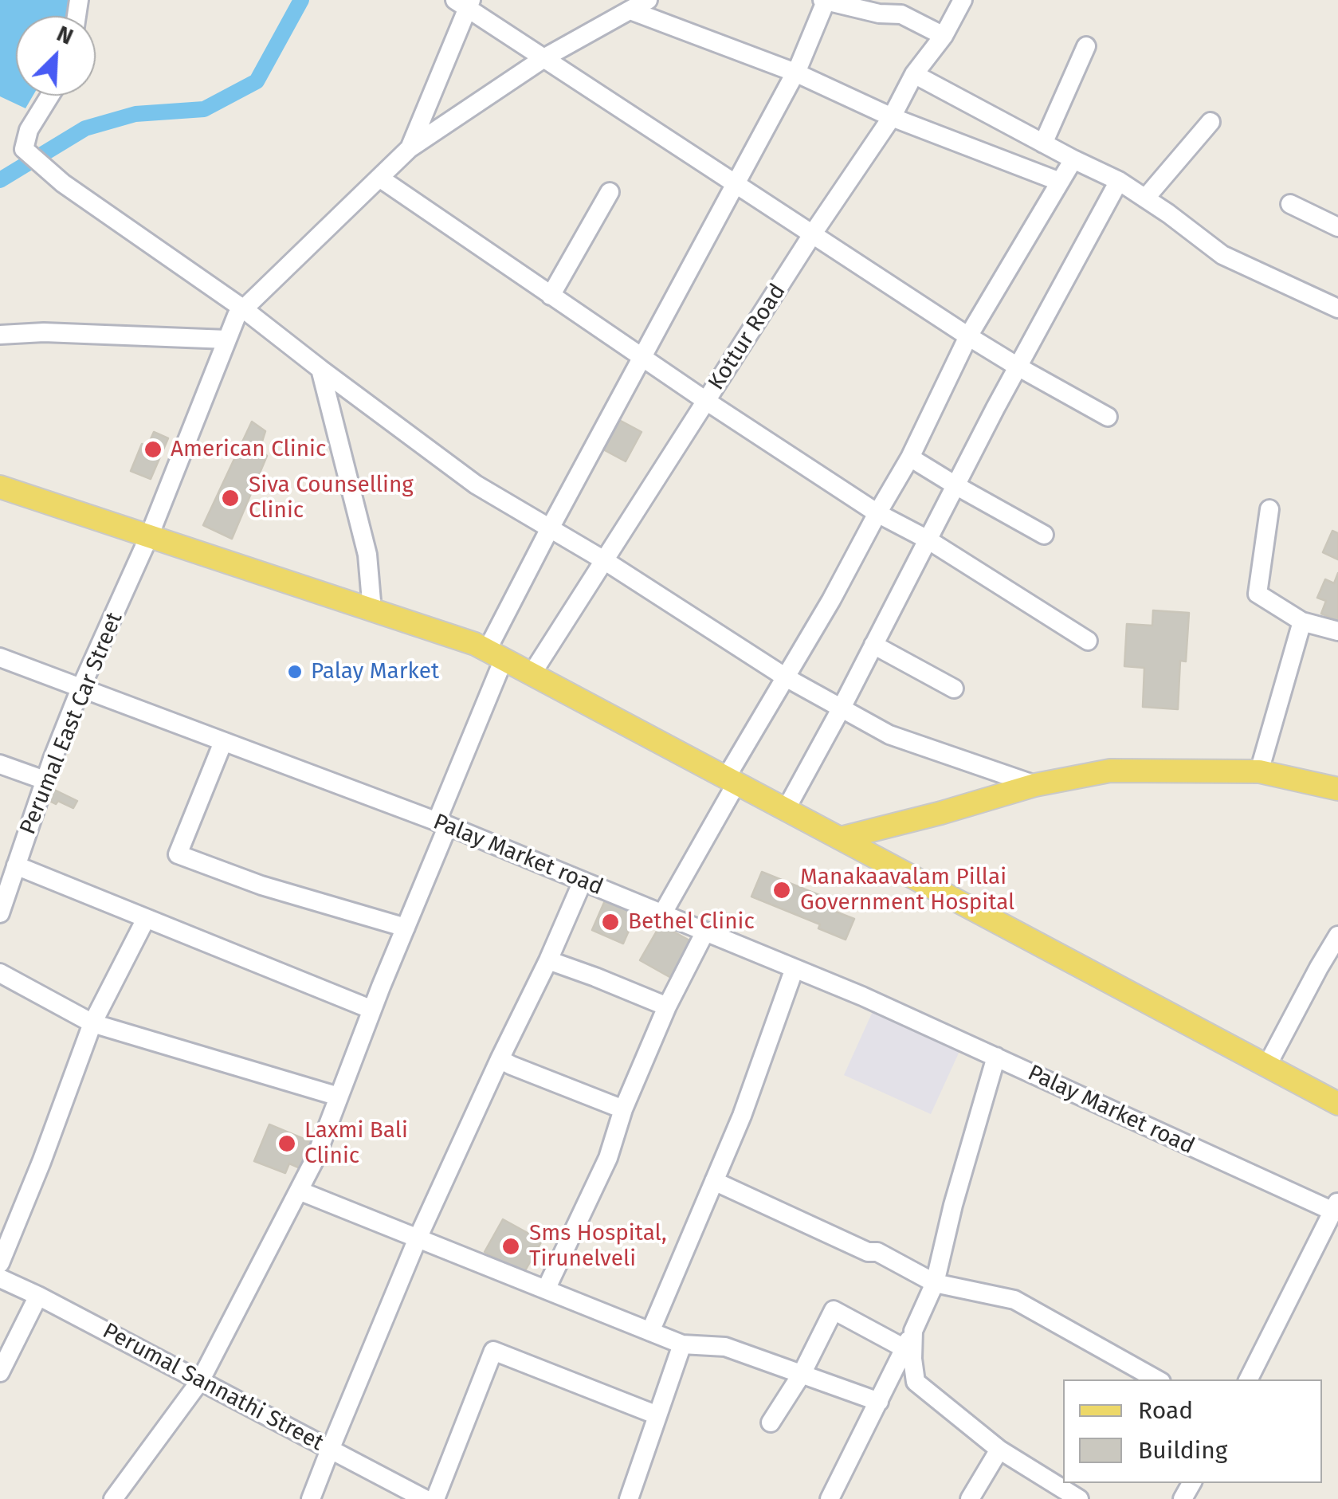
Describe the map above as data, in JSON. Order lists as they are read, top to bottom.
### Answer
{
  "streets": {
    "street": [
      "Kottur Road",
      "Perumal East Car Street",
      "Palay Market road",
      "Perumal Sannathi Street"
    ]
  },
  "crossings": [
    ["Perumal East Car Street", "Palay Market road"]
  ],
  "places": [
    "American Clinic",
    "Siva Counselling Clinic",
    "Palay Market",
    "Manakaavalam Pillai Government Hospital",
    "Bethel Clinic",
    "Laxmi Bali Clinic",
    "Sms Hospital, Tirunelveli"
  ],
  "legend": ["Road", "Building"],
  "north": "top right"
}
